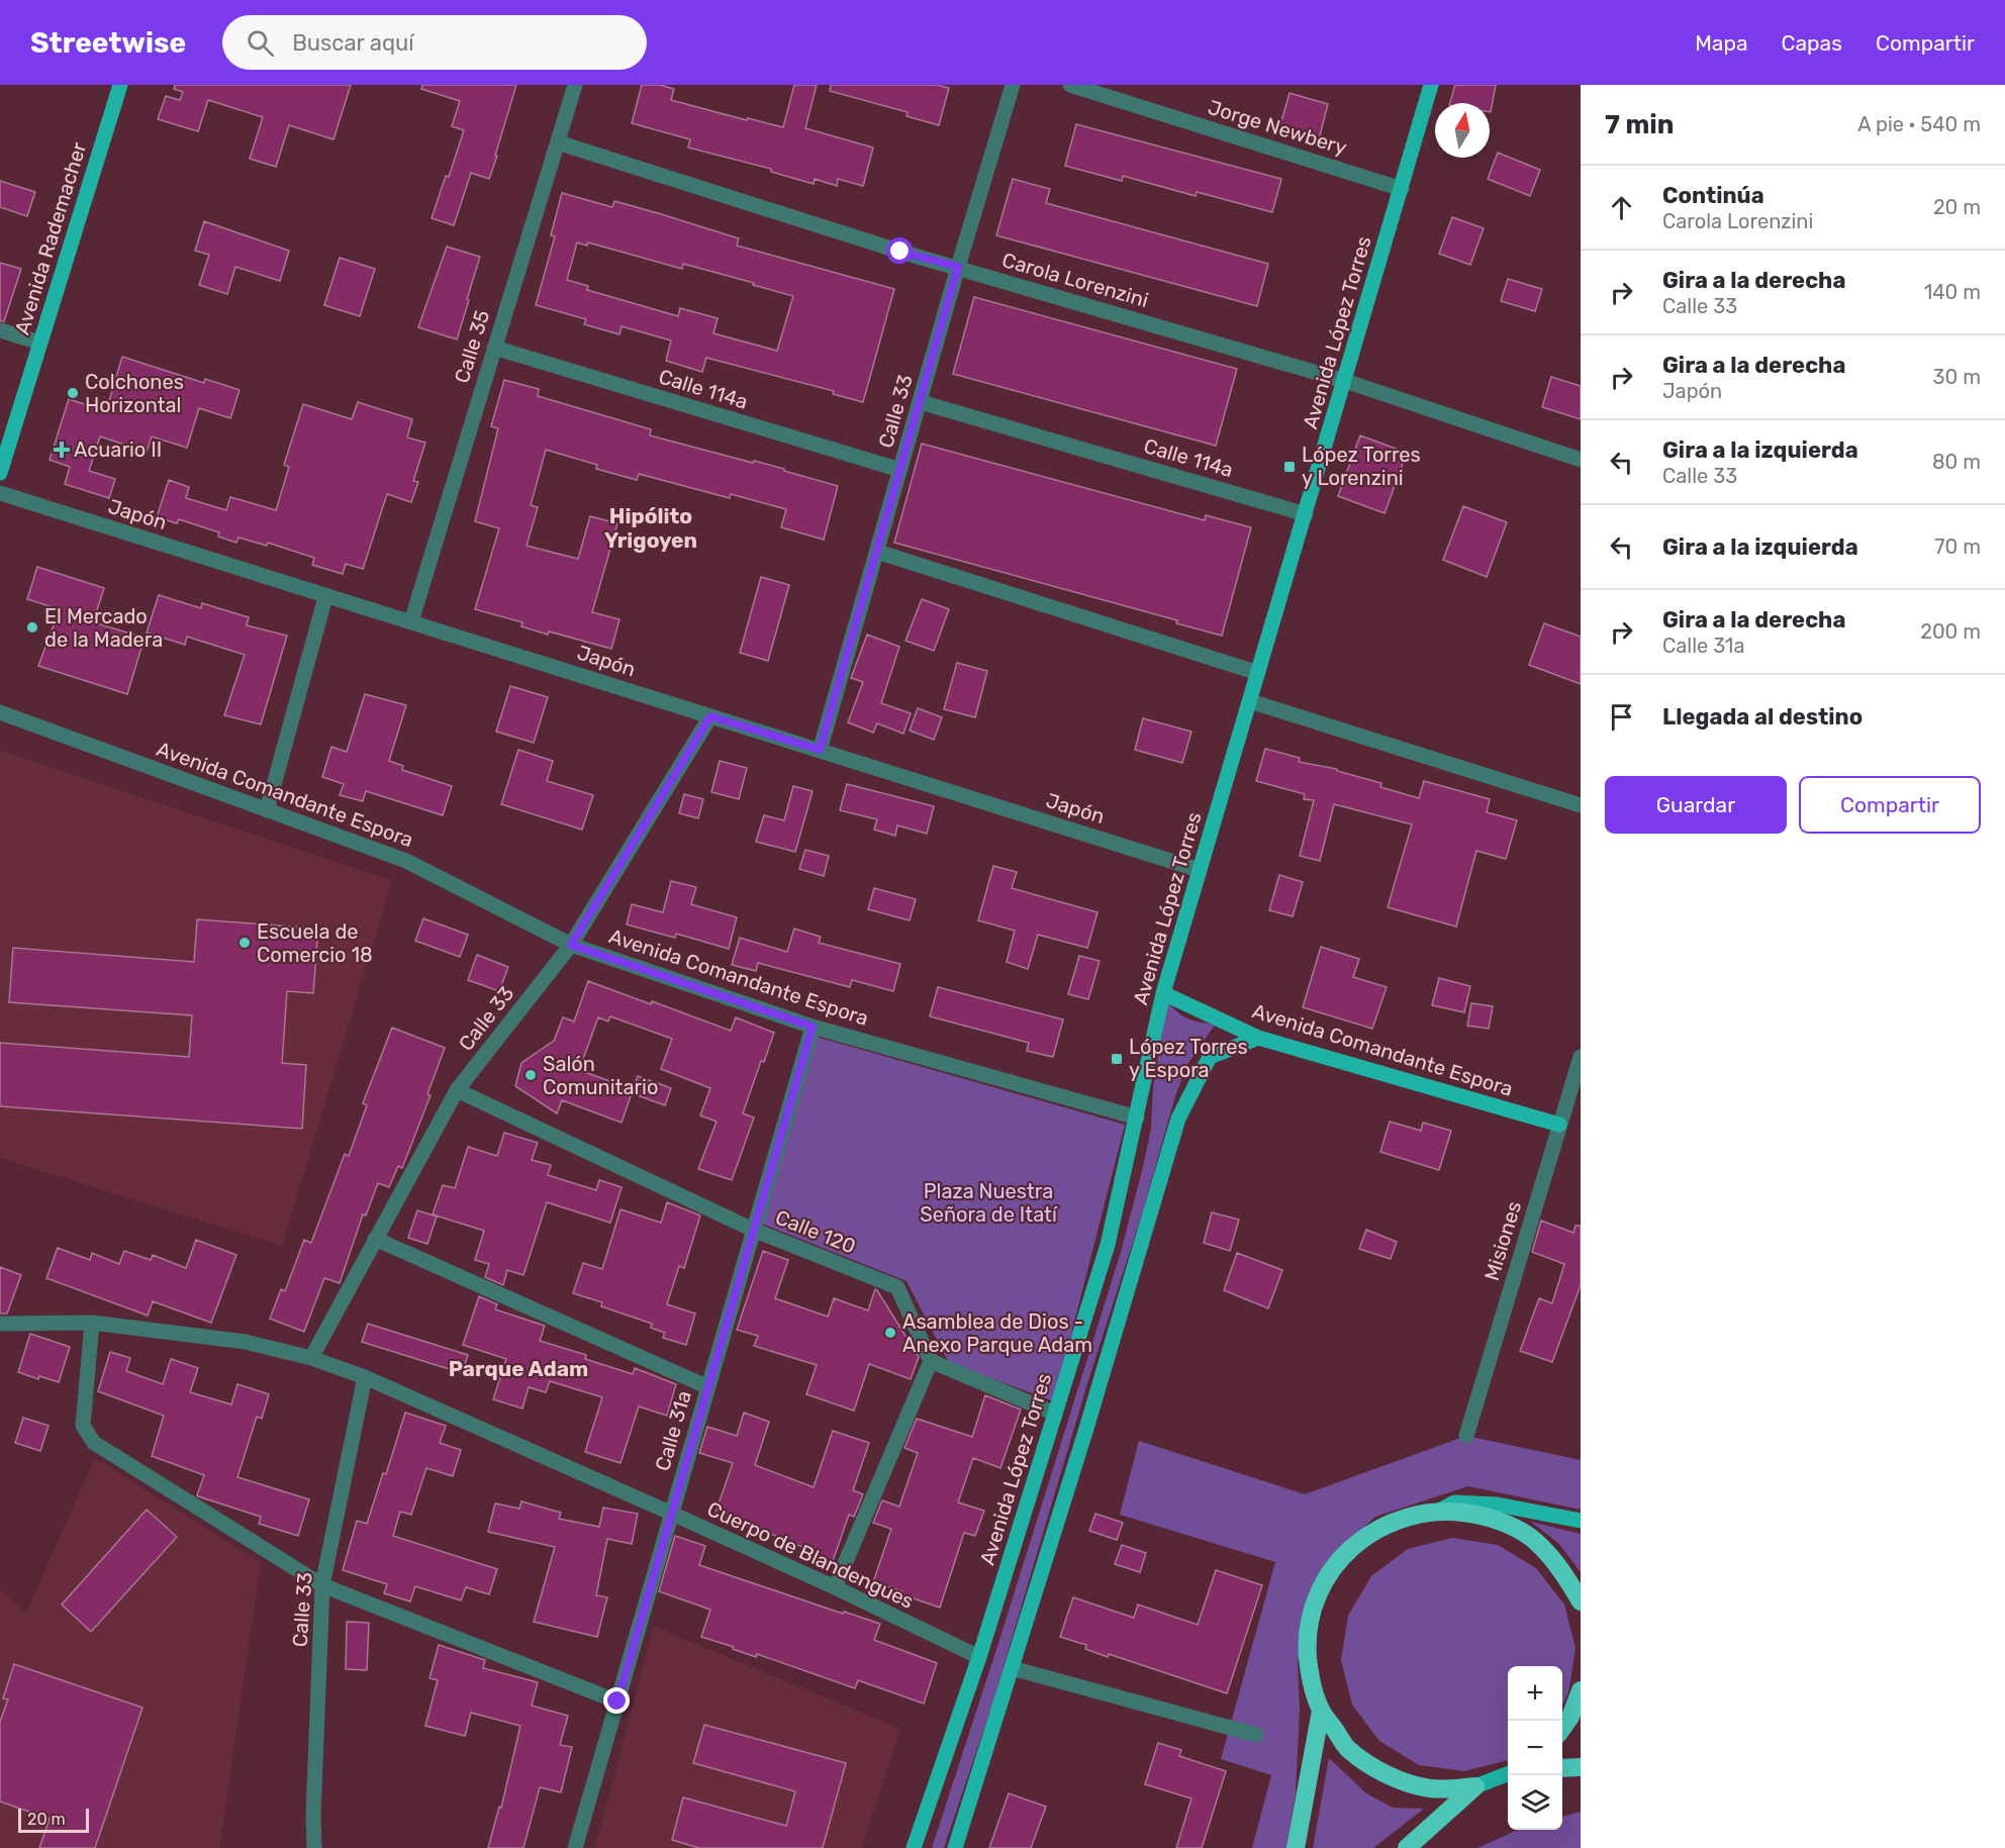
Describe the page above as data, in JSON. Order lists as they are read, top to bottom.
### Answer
{
  "streets": {
    "main road": ["Avenida Rademacher", "Avenida López Torres", "Avenida Comandante Espora"],
    "street": [
      "Jorge Newbery",
      "Carola Lorenzini",
      "Calle 35",
      "Calle 114a",
      "Calle 33",
      "Japón",
      "Calle 120",
      "Misiones",
      "Calle 31a",
      "Cuerpo de Blandengues"
    ]
  },
  "crossings": [
    ["Jorge Newbery", "Avenida López Torres"],
    ["Carola Lorenzini", "Avenida López Torres"],
    ["Carola Lorenzini", "Calle 35"],
    ["Carola Lorenzini", "Calle 33"],
    ["Avenida López Torres", "Calle 114a"],
    ["Avenida López Torres", "Japón"],
    ["Avenida López Torres", "Avenida Comandante Espora"],
    ["Avenida López Torres", "Cuerpo de Blandengues"],
    ["Calle 35", "Calle 114a"],
    ["Calle 35", "Japón"],
    ["Calle 114a", "Calle 33"],
    ["Calle 33", "Japón"],
    ["Calle 33", "Avenida Comandante Espora"],
    ["Calle 33", "Calle 120"],
    ["Calle 33", "Cuerpo de Blandengues"],
    ["Avenida Comandante Espora", "Misiones"],
    ["Avenida Comandante Espora", "Calle 31a"],
    ["Calle 120", "Calle 31a"],
    ["Calle 31a", "Cuerpo de Blandengues"]
  ],
  "districts": ["Hipólito Yrigoyen", "Parque Adam"],
  "parks": ["Plaza Nuestra Señora de Itatí"],
  "places": {
    "other": [
      "Colchones Horizontal",
      "El Mercado de la Madera",
      "Escuela de Comercio 18",
      "Salón Comunitario",
      "Asamblea de Dios - Anexo Parque Adam"
    ],
    "health": ["Acuario II"],
    "transit": ["López Torres y Lorenzini", "López Torres y Espora"]
  },
  "scale_bar": "20 m",
  "north": "top",
  "page": {
    "header": "Streetwise",
    "search": "Buscar aquí",
    "nav": ["Mapa", "Capas", "Compartir"],
    "heading": ["7 min", "A pie · 540 m"],
    "list": [
      ["Continúa", "Carola Lorenzini", "20 m"],
      ["Gira a la derecha", "Calle 33", "140 m"],
      ["Gira a la derecha", "Japón", "30 m"],
      ["Gira a la izquierda", "Calle 33", "80 m"],
      ["Gira a la izquierda", "70 m"],
      ["Gira a la derecha", "Calle 31a", "200 m"],
      "Llegada al destino"
    ],
    "buttons": ["Guardar", "Compartir"],
    "map_buttons": ["+", "−"],
    "scale": "20 m"
  }
}
